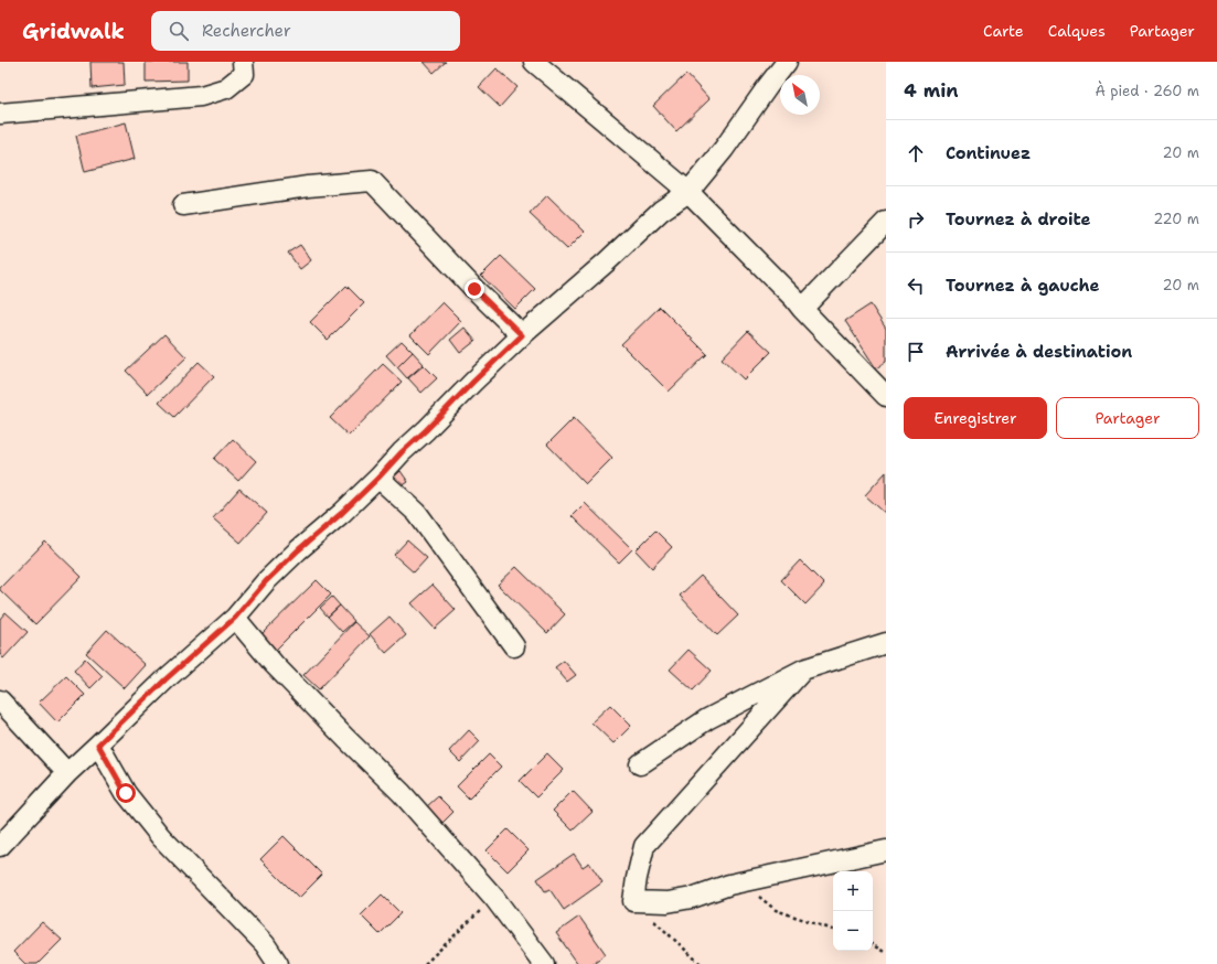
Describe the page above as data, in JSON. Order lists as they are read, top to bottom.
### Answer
{
  "north": "top left",
  "page": {
    "header": "Gridwalk",
    "search": "Rechercher",
    "nav": ["Carte", "Calques", "Partager"],
    "heading": ["4 min", "À pied · 260 m"],
    "list": [
      ["Continuez", "20 m"],
      ["Tournez à droite", "220 m"],
      ["Tournez à gauche", "20 m"],
      "Arrivée à destination"
    ],
    "buttons": ["Enregistrer", "Partager"],
    "map_buttons": ["+", "−"]
  }
}
